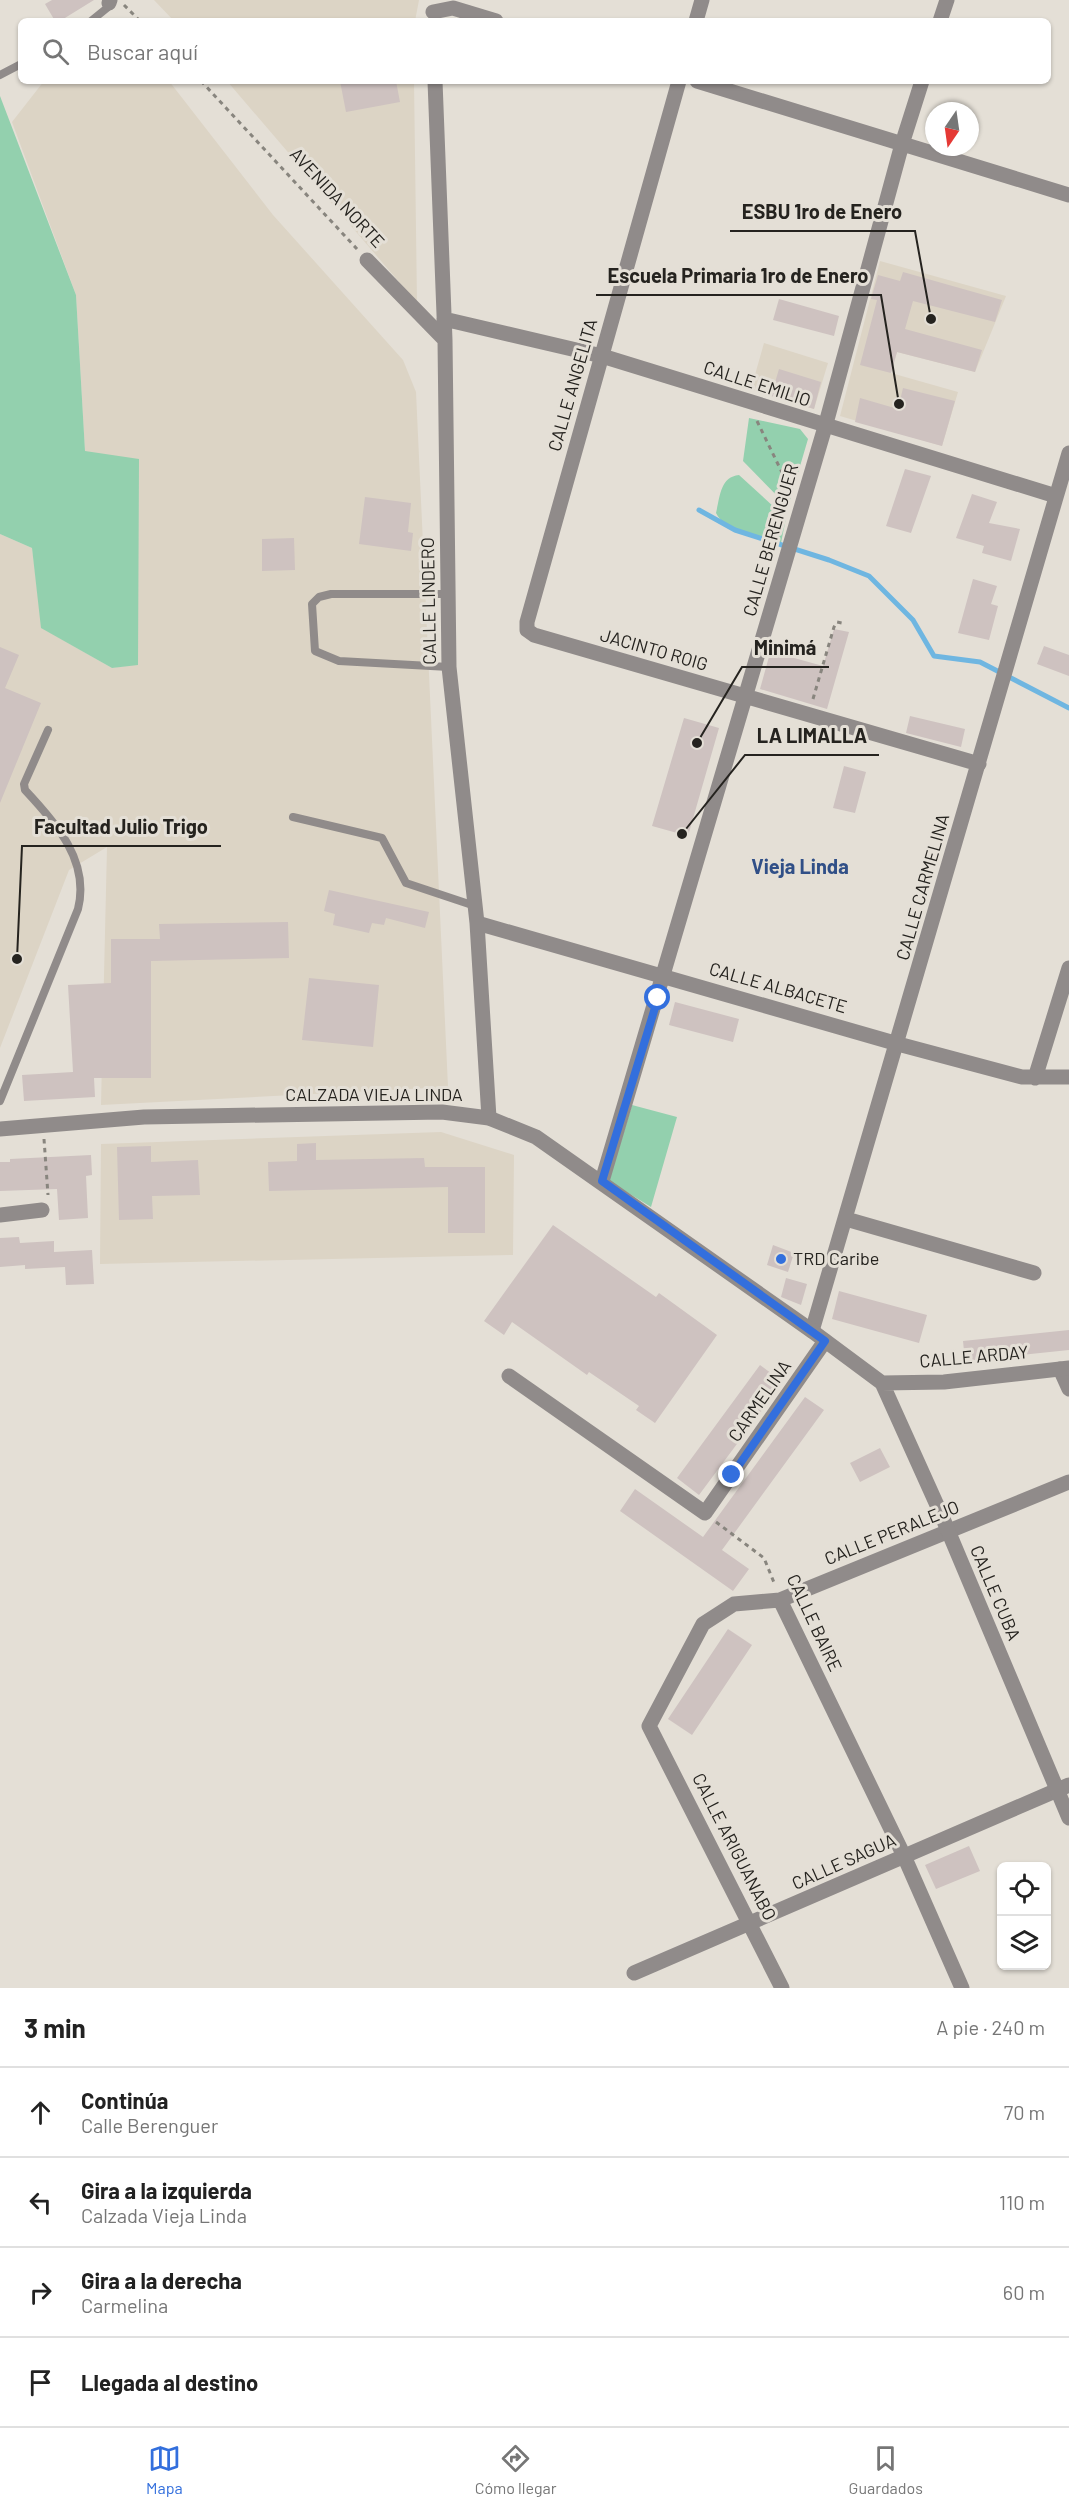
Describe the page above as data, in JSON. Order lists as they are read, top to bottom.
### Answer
{
  "streets": {
    "street": [
      "AVENIDA NORTE",
      "CALLE EMILIO",
      "CALLE ANGELITA",
      "CALLE BERENGUER",
      "CALLE LINDERO",
      "JACINTO ROIG",
      "CALLE CARMELINA",
      "CALLE ALBACETE",
      "CALZADA VIEJA LINDA",
      "CALLE ARDAY",
      "CARMELINA",
      "CALLE PERALEJO",
      "CALLE CUBA",
      "CALLE BAIRE",
      "CALLE ARIGUANABO",
      "CALLE SAGUA"
    ]
  },
  "crossings": [
    ["AVENIDA NORTE", "CALLE LINDERO"],
    ["CALLE EMILIO", "CALLE ANGELITA"],
    ["CALLE EMILIO", "CALLE BERENGUER"],
    ["CALLE EMILIO", "CALLE LINDERO"],
    ["CALLE EMILIO", "CALLE CARMELINA"],
    ["CALLE ANGELITA", "JACINTO ROIG"],
    ["CALLE BERENGUER", "JACINTO ROIG"],
    ["CALLE BERENGUER", "CALLE ALBACETE"],
    ["CALLE BERENGUER", "CALZADA VIEJA LINDA"],
    ["CALLE LINDERO", "CALLE ALBACETE"],
    ["CALLE LINDERO", "CALZADA VIEJA LINDA"],
    ["JACINTO ROIG", "CALLE CARMELINA"],
    ["CALLE CARMELINA", "CALLE ALBACETE"],
    ["CALLE CARMELINA", "CALZADA VIEJA LINDA"],
    ["CALZADA VIEJA LINDA", "CALLE ARDAY"],
    ["CALZADA VIEJA LINDA", "CARMELINA"],
    ["CALZADA VIEJA LINDA", "CALLE CUBA"],
    ["CALLE ARDAY", "CALLE CUBA"],
    ["CARMELINA", "CALLE BAIRE"],
    ["CALLE PERALEJO", "CALLE CUBA"],
    ["CALLE PERALEJO", "CALLE BAIRE"],
    ["CALLE PERALEJO", "CALLE ARIGUANABO"],
    ["CALLE CUBA", "CALLE SAGUA"],
    ["CALLE BAIRE", "CALLE SAGUA"],
    ["CALLE ARIGUANABO", "CALLE SAGUA"]
  ],
  "districts": ["Vieja Linda"],
  "places": [
    "ESBU 1ro de Enero",
    "Escuela Primaria 1ro de Enero",
    "Minimá",
    "LA LIMALLA",
    "Facultad Julio Trigo",
    "TRD Caribe"
  ],
  "north": "bottom",
  "page": {
    "search": "Buscar aquí",
    "heading": ["3 min", "A pie · 240 m"],
    "list": [
      ["Continúa", "Calle Berenguer", "70 m"],
      ["Gira a la izquierda", "Calzada Vieja Linda", "110 m"],
      ["Gira a la derecha", "Carmelina", "60 m"],
      "Llegada al destino"
    ],
    "nav": ["Mapa", "Cómo llegar", "Guardados"]
  }
}
